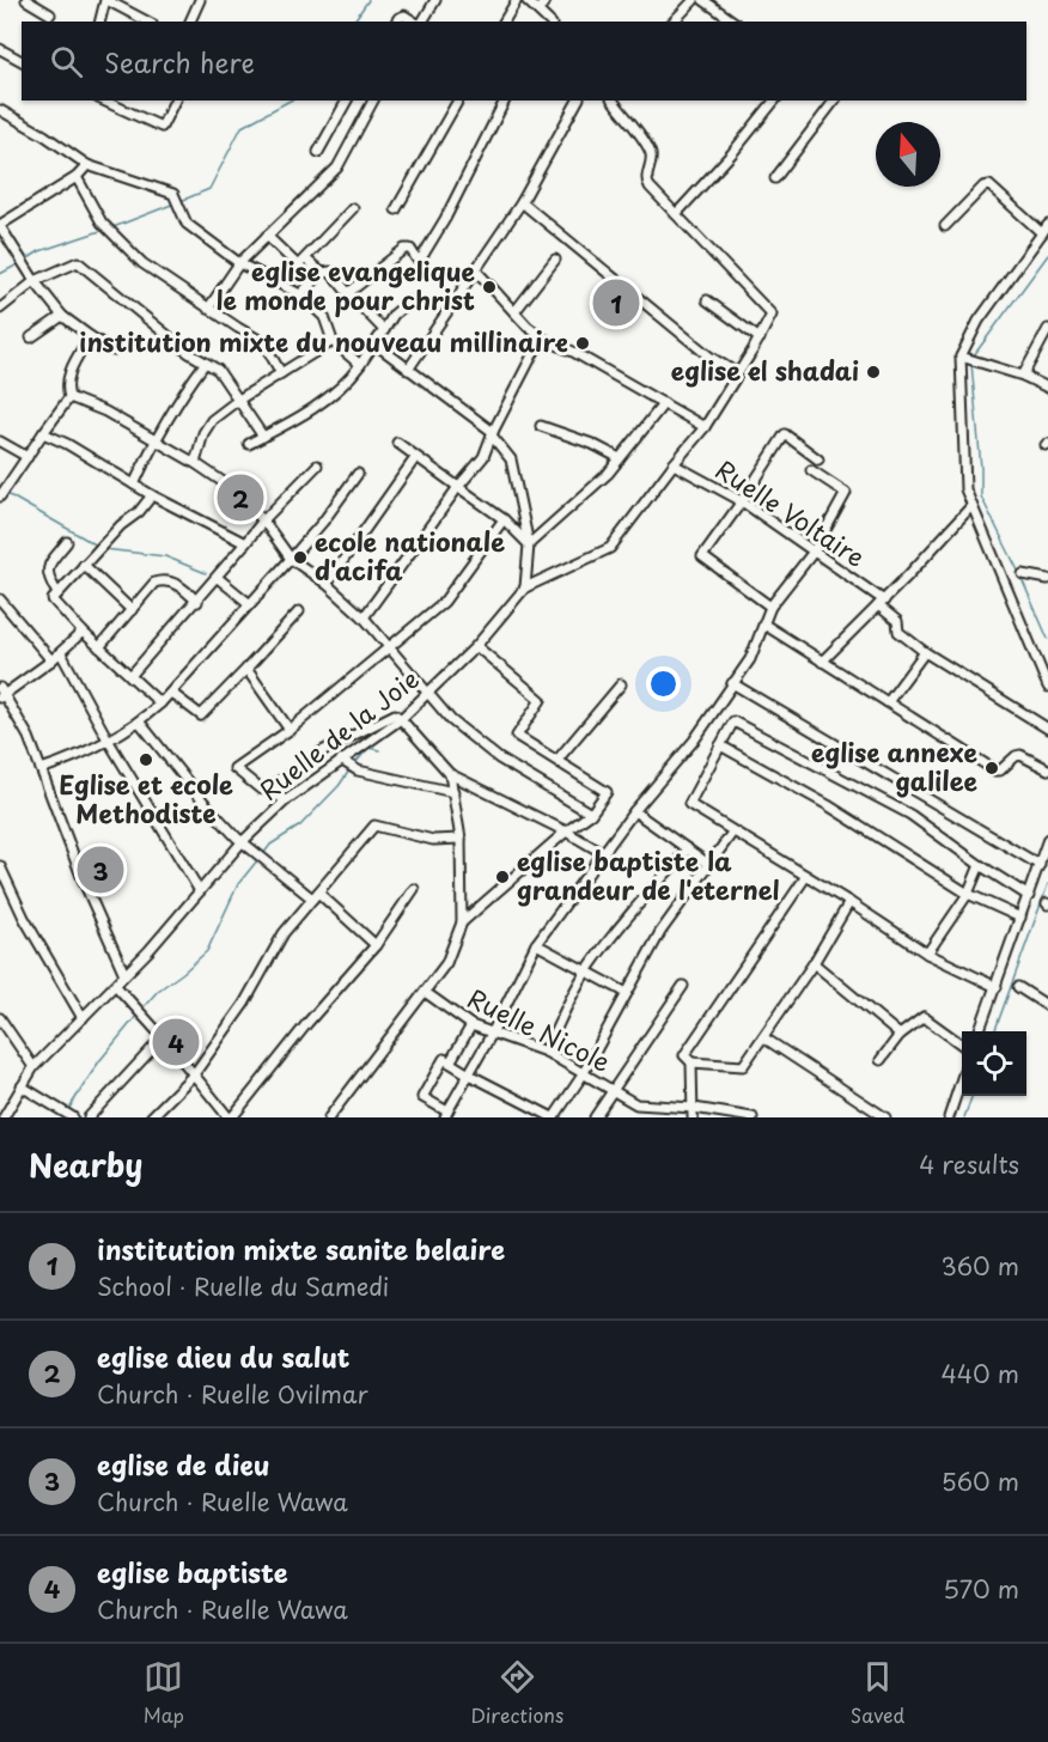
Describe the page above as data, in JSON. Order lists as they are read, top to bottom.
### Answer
{
  "streets": {
    "street": ["Ruelle Voltaire", "Ruelle de la Joie", "Ruelle Nicole"]
  },
  "crossings": [
    ["Ruelle Voltaire", "Ruelle de la Joie"]
  ],
  "places": [
    "eglise evangelique le monde pour christ",
    "institution mixte du nouveau millinaire",
    "eglise el shadai",
    "ecole nationale d'acifa",
    "Eglise et ecole Methodiste",
    "eglise annexe galilee",
    "eglise baptiste la grandeur de l'eternel"
  ],
  "north": "top",
  "page": {
    "search": "Search here",
    "pins": [
      "1",
      "2",
      "3",
      "4"
    ],
    "heading": ["Nearby", "4 results"],
    "list": [
      {
        "mark": "1",
        "name": "institution mixte sanite belaire",
        "note": "School · Ruelle du Samedi",
        "value": "360 m"
      },
      {
        "mark": "2",
        "name": "eglise dieu du salut",
        "note": "Church · Ruelle Ovilmar",
        "value": "440 m"
      },
      {
        "mark": "3",
        "name": "eglise de dieu",
        "note": "Church · Ruelle Wawa",
        "value": "560 m"
      },
      {
        "mark": "4",
        "name": "eglise baptiste",
        "note": "Church · Ruelle Wawa",
        "value": "570 m"
      }
    ],
    "nav": ["Map", "Directions", "Saved"]
  }
}
